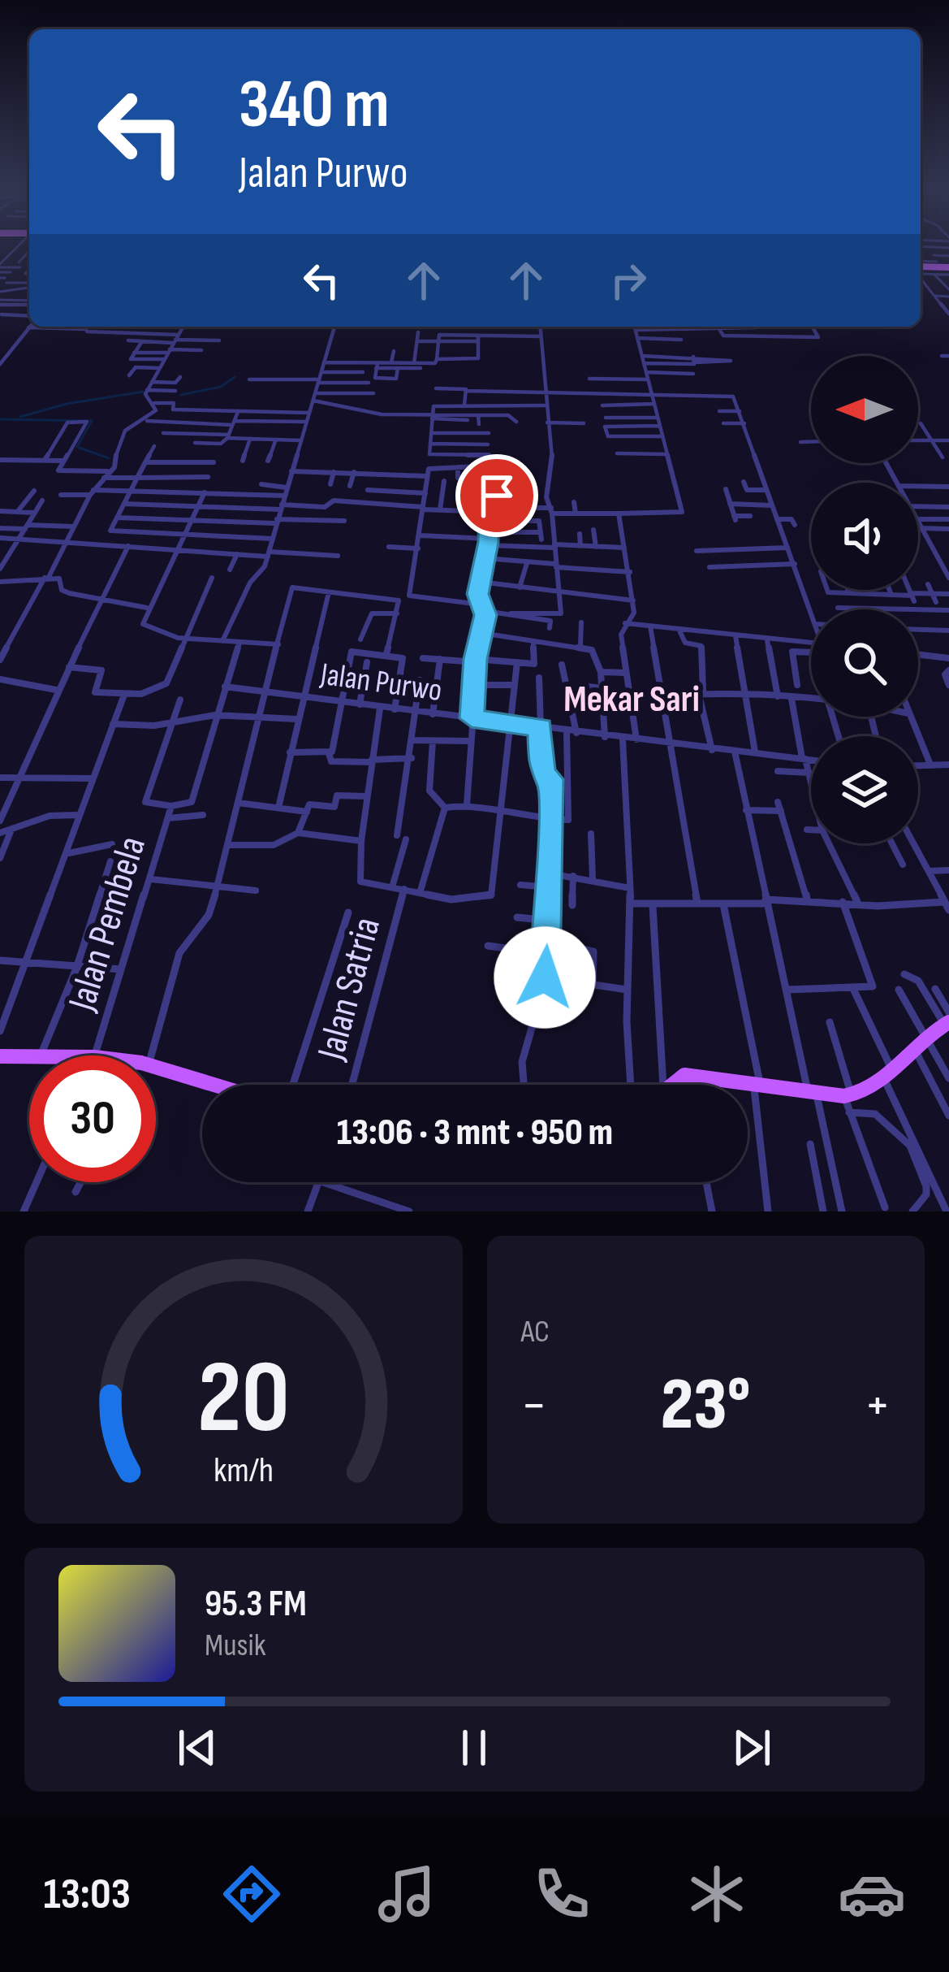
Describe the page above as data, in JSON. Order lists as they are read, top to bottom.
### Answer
{
  "streets": {
    "street": ["Jalan Purwo", "Jalan Pembela", "Jalan Satria"]
  },
  "districts": ["Mekar Sari"],
  "north": "left",
  "page": {
    "turn": ["340 m", "Jalan Purwo"],
    "limit": "30",
    "trip": "13:06 · 3 mnt · 950 m",
    "tile": "AC",
    "heat": ["−", "23°", "+"],
    "song": ["95.3 FM", "Musik"],
    "tabs": "13:03",
    "gauge": ["20", "km/h"]
  }
}
